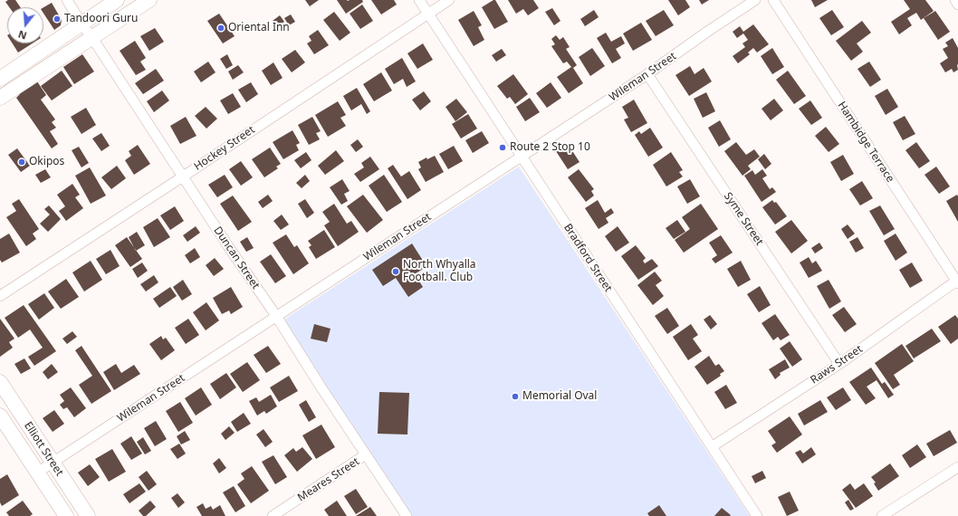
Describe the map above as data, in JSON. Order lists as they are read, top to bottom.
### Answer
{
  "streets": {
    "street": [
      "Wileman Street",
      "Hambidge Terrace",
      "Hockey Street",
      "Syme Street",
      "Duncan Street",
      "Bradford Street",
      "Raws Street",
      "Elliott Street",
      "Meares Street"
    ]
  },
  "crossings": [
    ["Wileman Street", "Syme Street"],
    ["Wileman Street", "Duncan Street"],
    ["Wileman Street", "Bradford Street"],
    ["Wileman Street", "Elliott Street"],
    ["Hambidge Terrace", "Raws Street"],
    ["Hockey Street", "Duncan Street"],
    ["Hockey Street", "Bradford Street"],
    ["Syme Street", "Raws Street"],
    ["Duncan Street", "Meares Street"],
    ["Bradford Street", "Raws Street"]
  ],
  "places": [
    "Tandoori Guru",
    "Oriental Inn",
    "Route 2 Stop 10",
    "Okipos",
    "North Whyalla Football. Club",
    "Memorial Oval"
  ],
  "north": "bottom"
}
